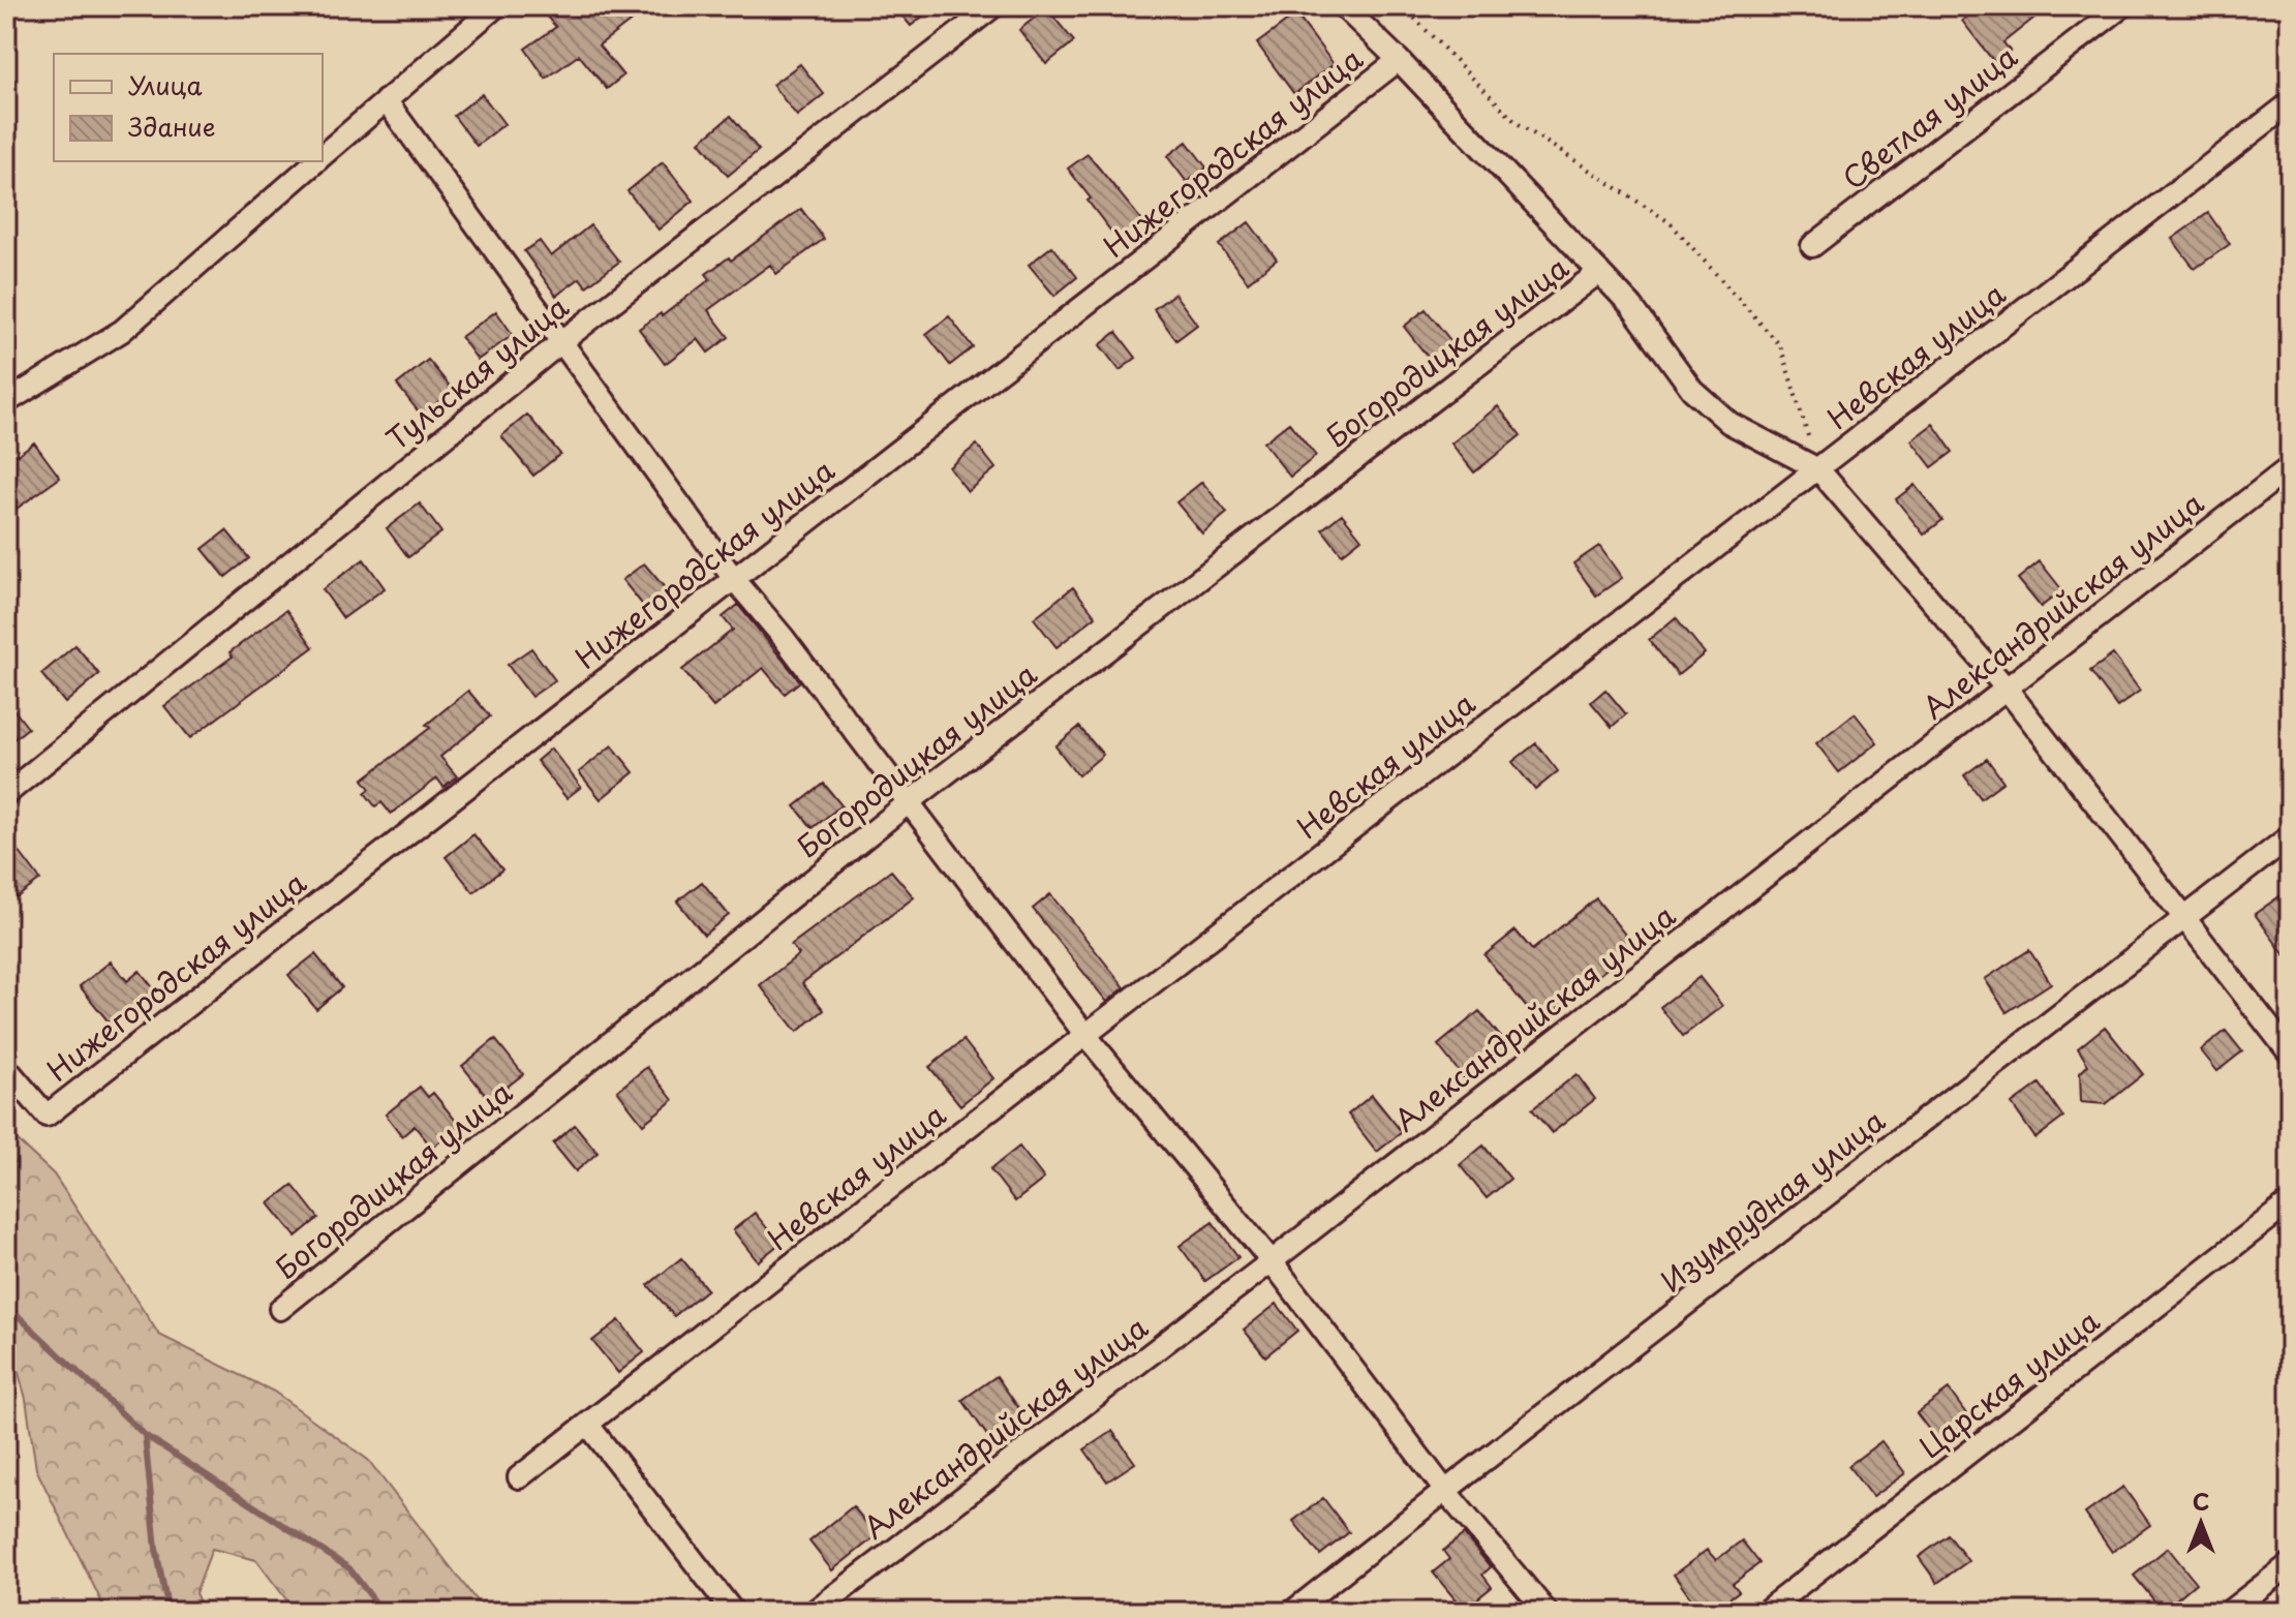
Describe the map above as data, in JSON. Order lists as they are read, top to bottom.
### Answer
{
  "streets": {
    "street": [
      "Светлая улица",
      "Нижегородская улица",
      "Богородицкая улица",
      "Невская улица",
      "Тульская улица",
      "Александрийская улица",
      "Изумрудная улица",
      "Царская улица"
    ]
  },
  "legend": ["Улица", "Здание"],
  "north": "top"
}
